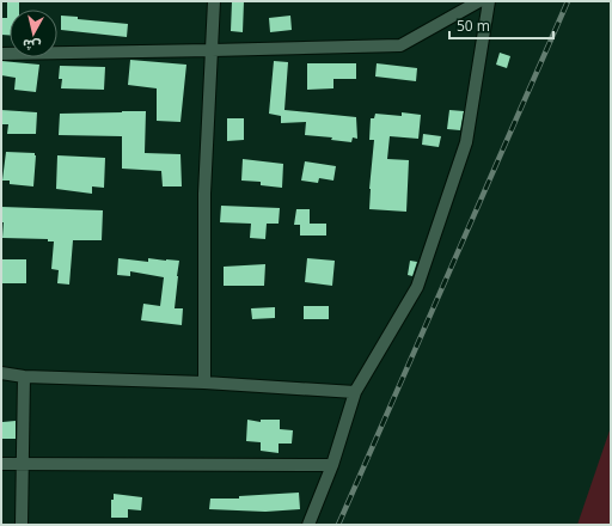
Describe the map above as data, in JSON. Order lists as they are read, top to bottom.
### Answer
{
  "scale_bar": "50 m",
  "north": "bottom"
}
